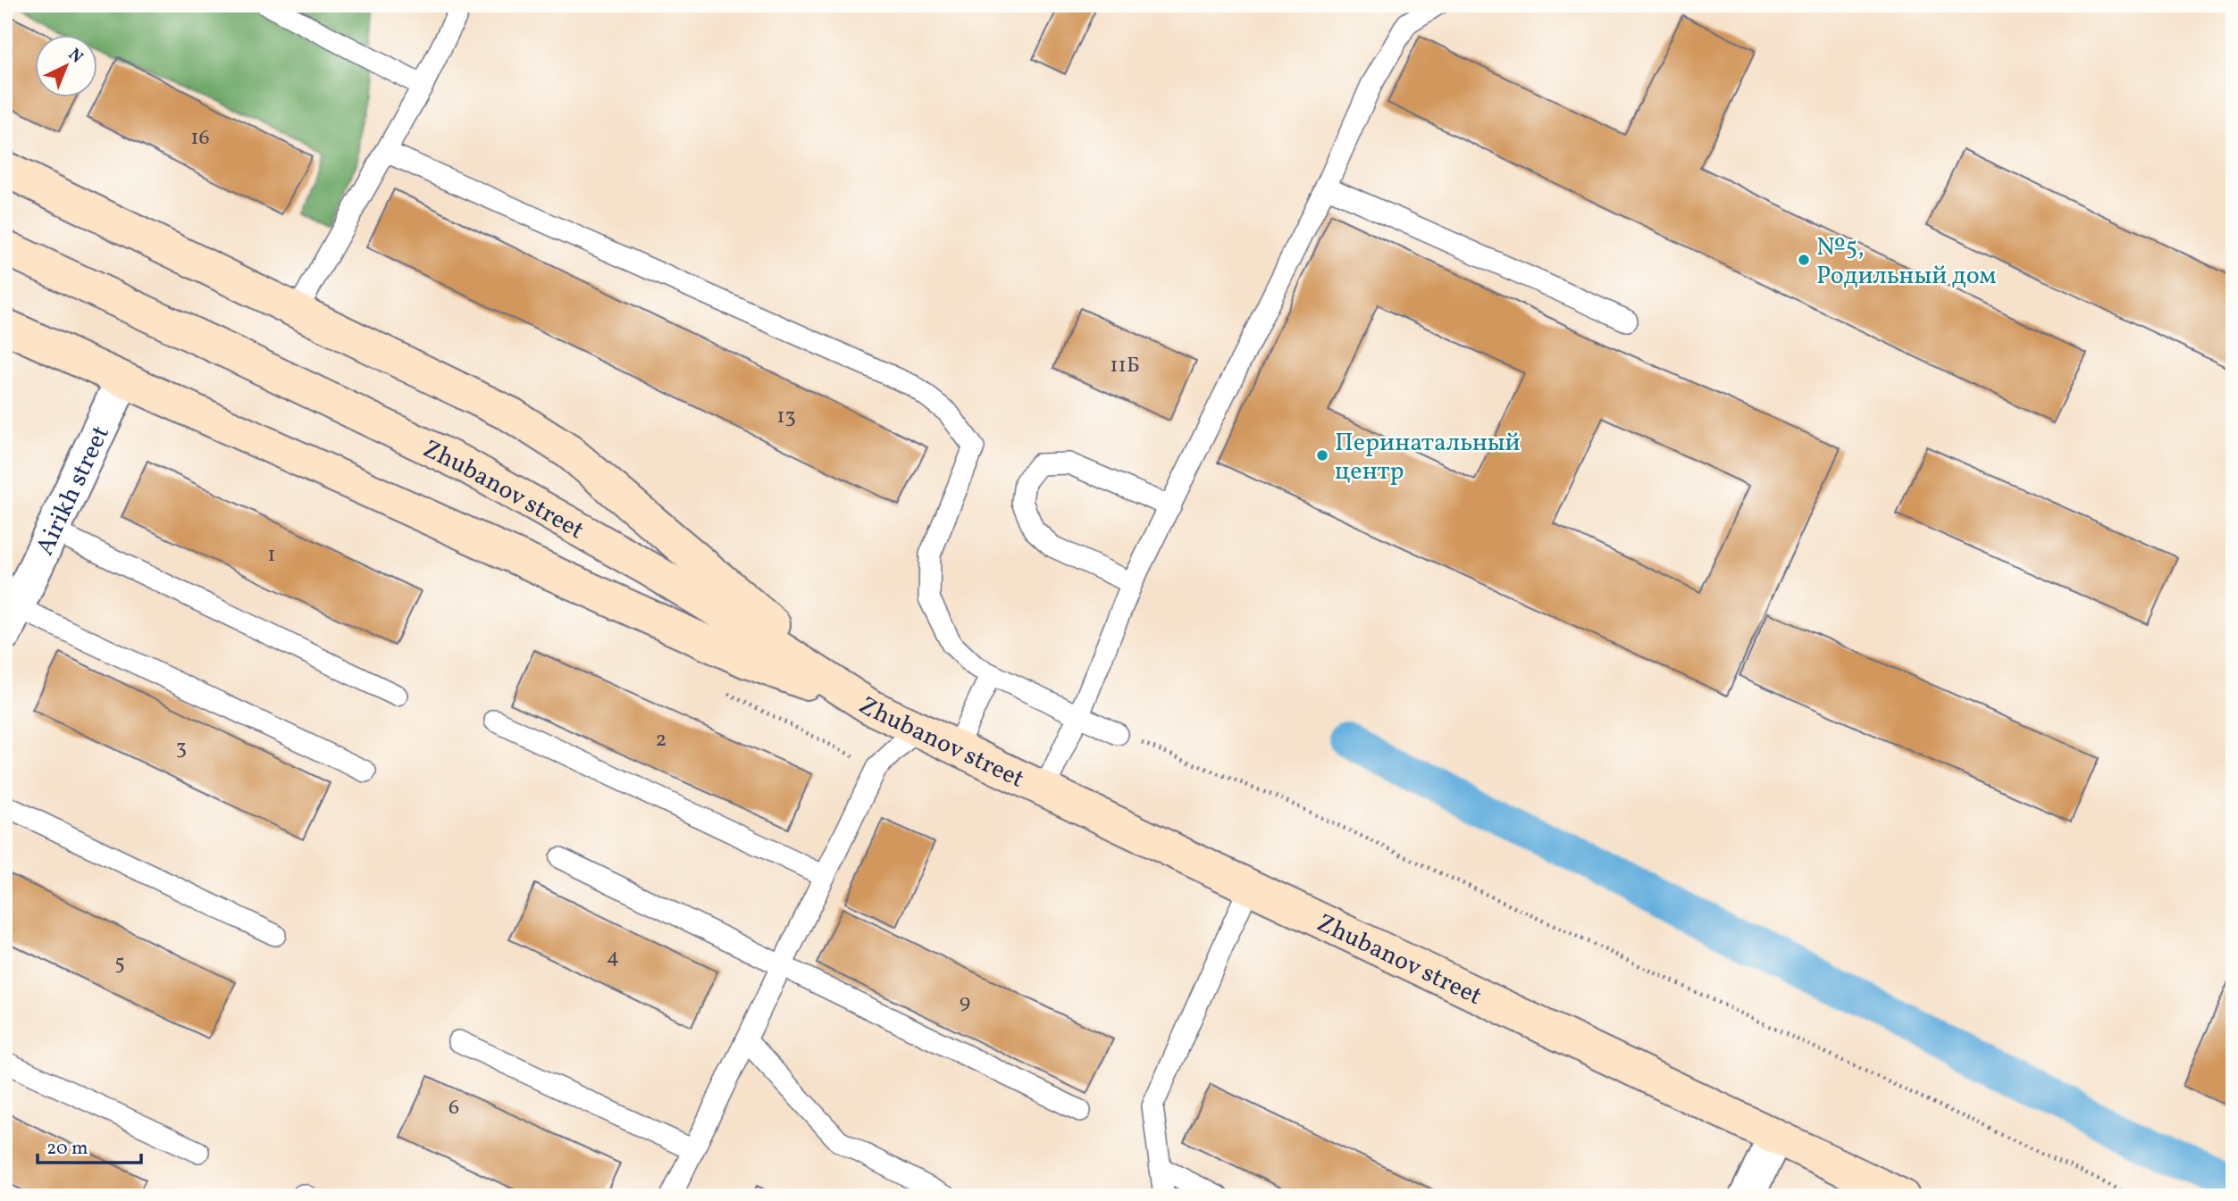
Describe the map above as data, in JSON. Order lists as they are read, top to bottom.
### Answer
{
  "streets": {
    "main road": ["Zhubanov street"],
    "street": ["Airikh street"]
  },
  "places": ["№5, Родильный дом", "Перинатальный центр"],
  "house_numbers": [
    "16",
    "11Б",
    "13",
    "1",
    "2",
    "3",
    "4",
    "5",
    "9",
    "6"
  ],
  "scale_bar": "20 m",
  "north": "top right"
}
